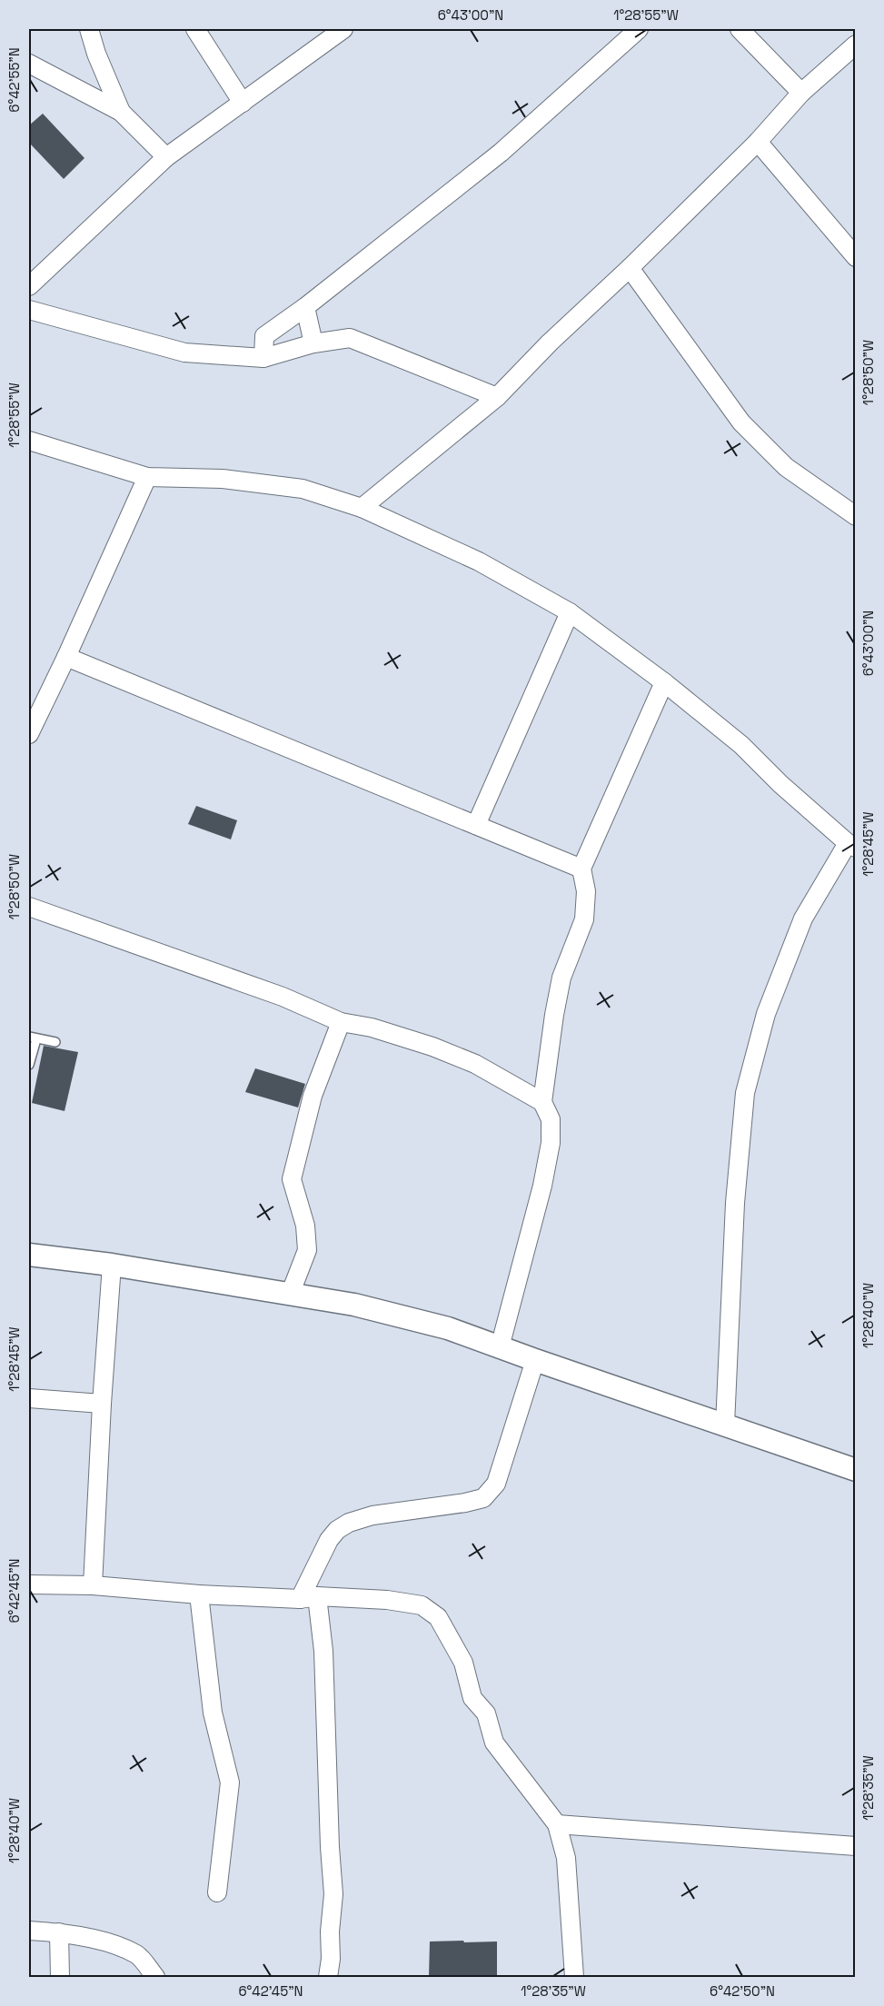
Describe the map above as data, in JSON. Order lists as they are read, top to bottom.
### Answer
{
  "coordinates": [
    "6°43'00\"N",
    "1°28'55\"W",
    "6°42'55\"N",
    "1°28'50\"W",
    "1°28'45\"W",
    "1°28'40\"W",
    "6°42'45\"N",
    "1°28'35\"W",
    "6°42'50\"N"
  ]
}
